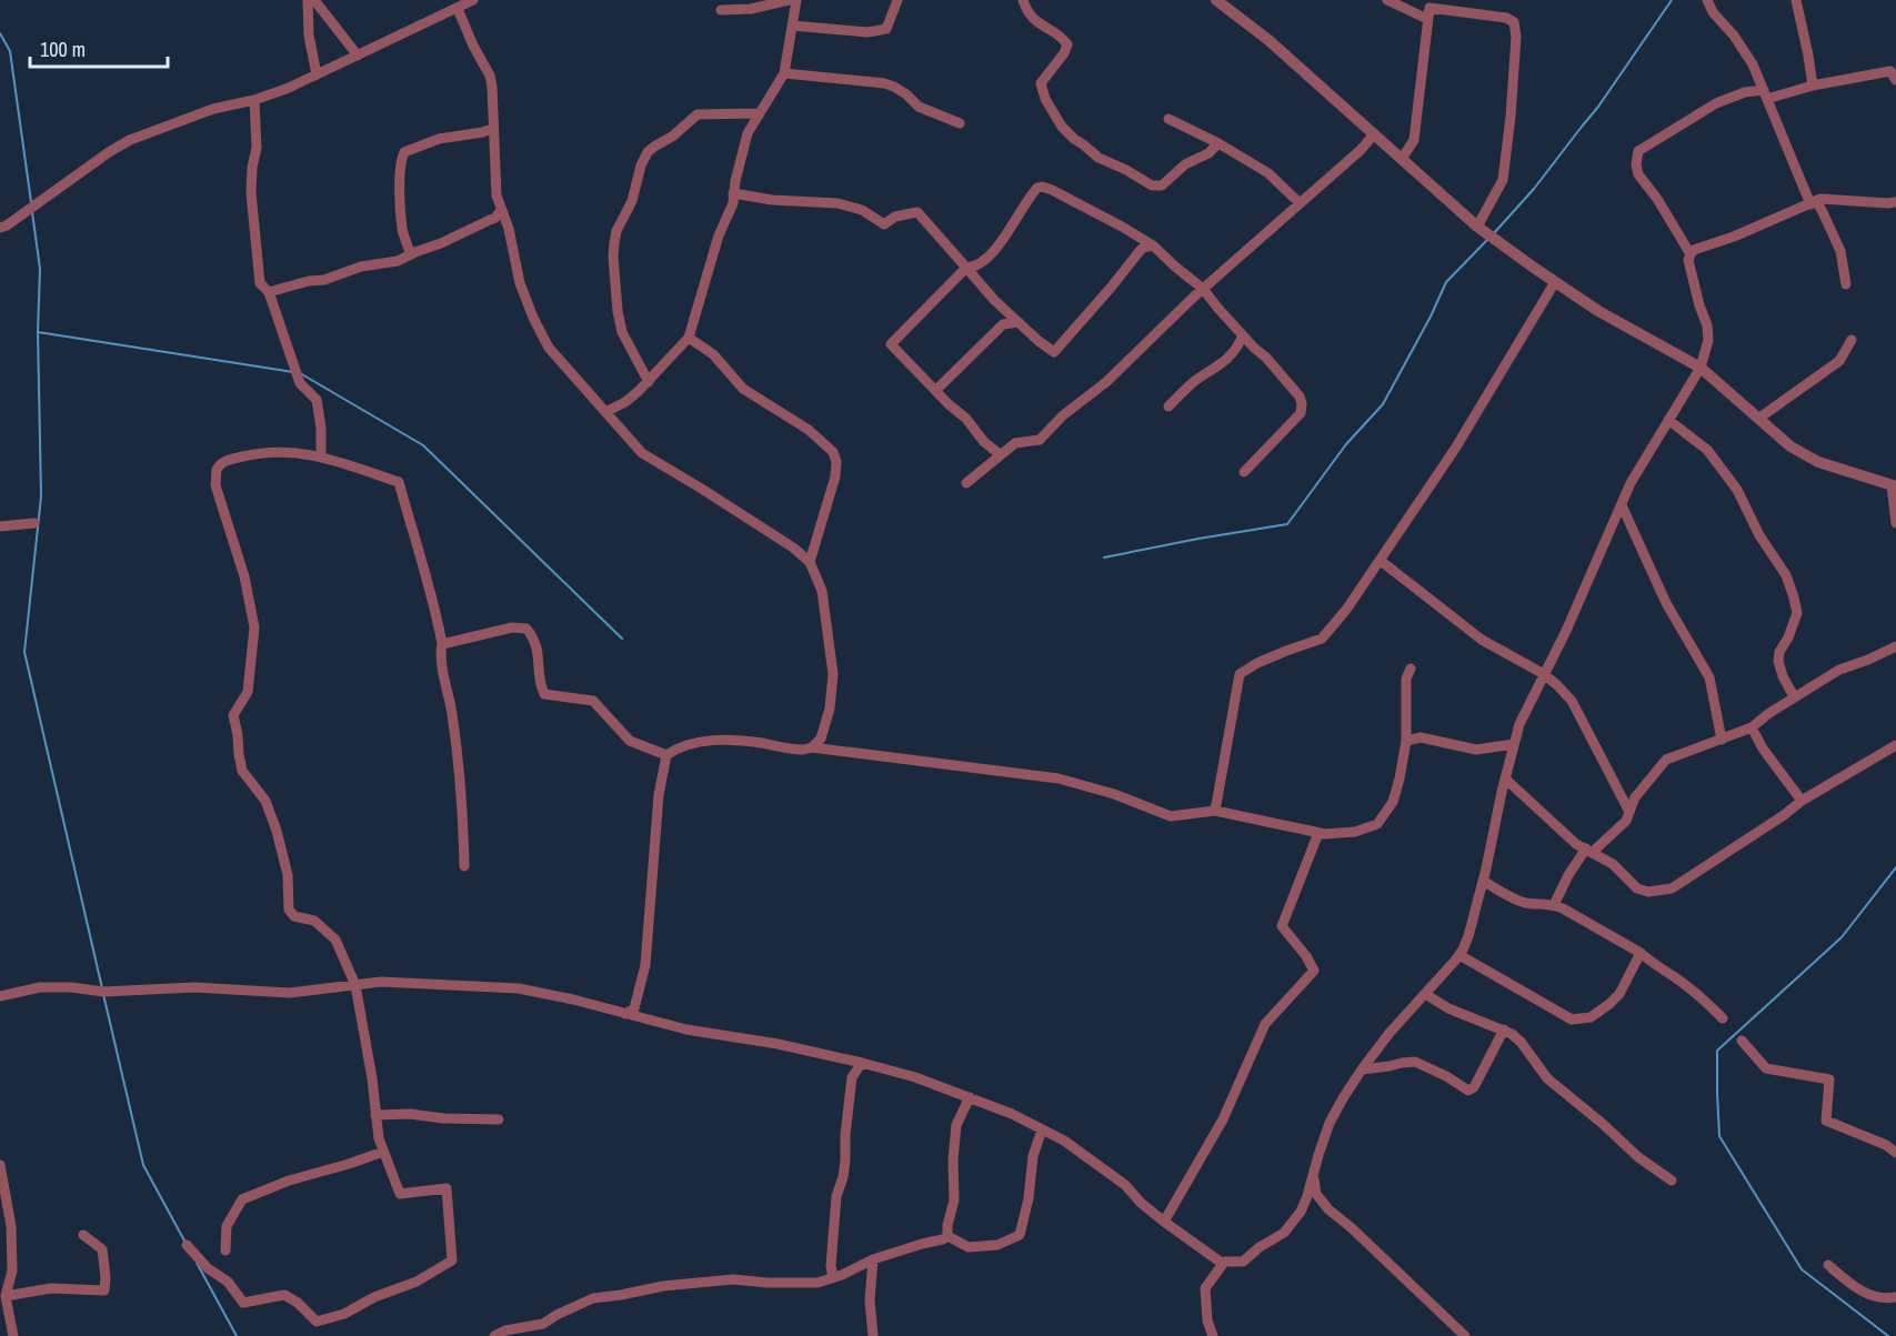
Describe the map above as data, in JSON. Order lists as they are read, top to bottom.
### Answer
{
  "scale_bar": "100 m"
}
